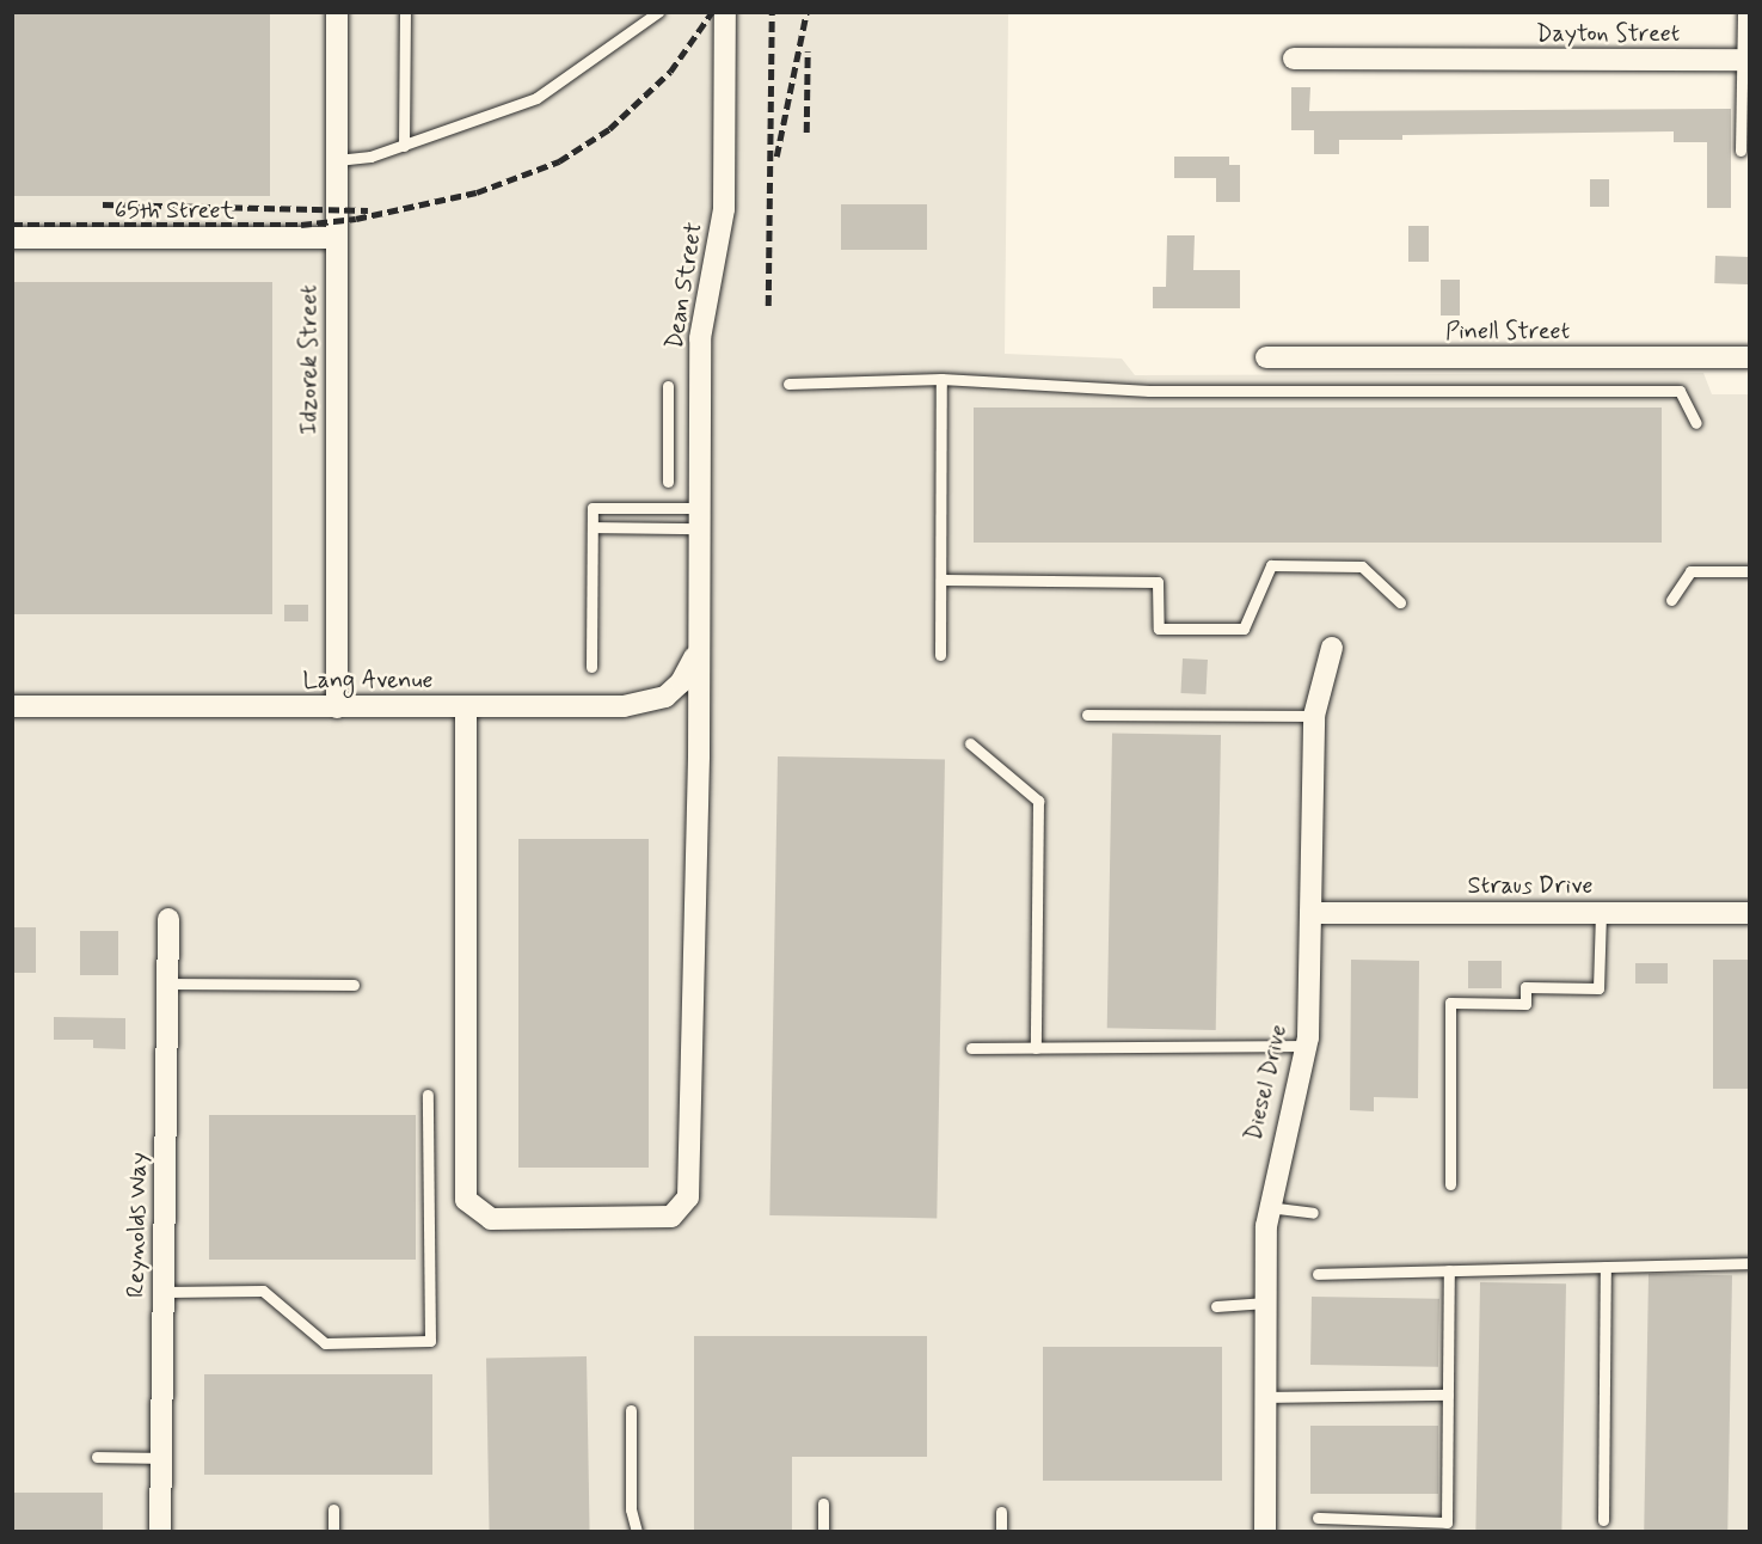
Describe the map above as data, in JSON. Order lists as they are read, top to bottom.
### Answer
{
  "streets": {
    "street": [
      "Dayton Street",
      "65th Street",
      "Dean Street",
      "Pinell Street",
      "Idzorek Street",
      "Lang Avenue",
      "Straus Drive",
      "Diesel Drive",
      "Reynolds Way"
    ]
  },
  "crossings": [
    ["65th Street", "Idzorek Street"],
    ["Dean Street", "Lang Avenue"],
    ["Idzorek Street", "Lang Avenue"],
    ["Straus Drive", "Diesel Drive"]
  ]
}
